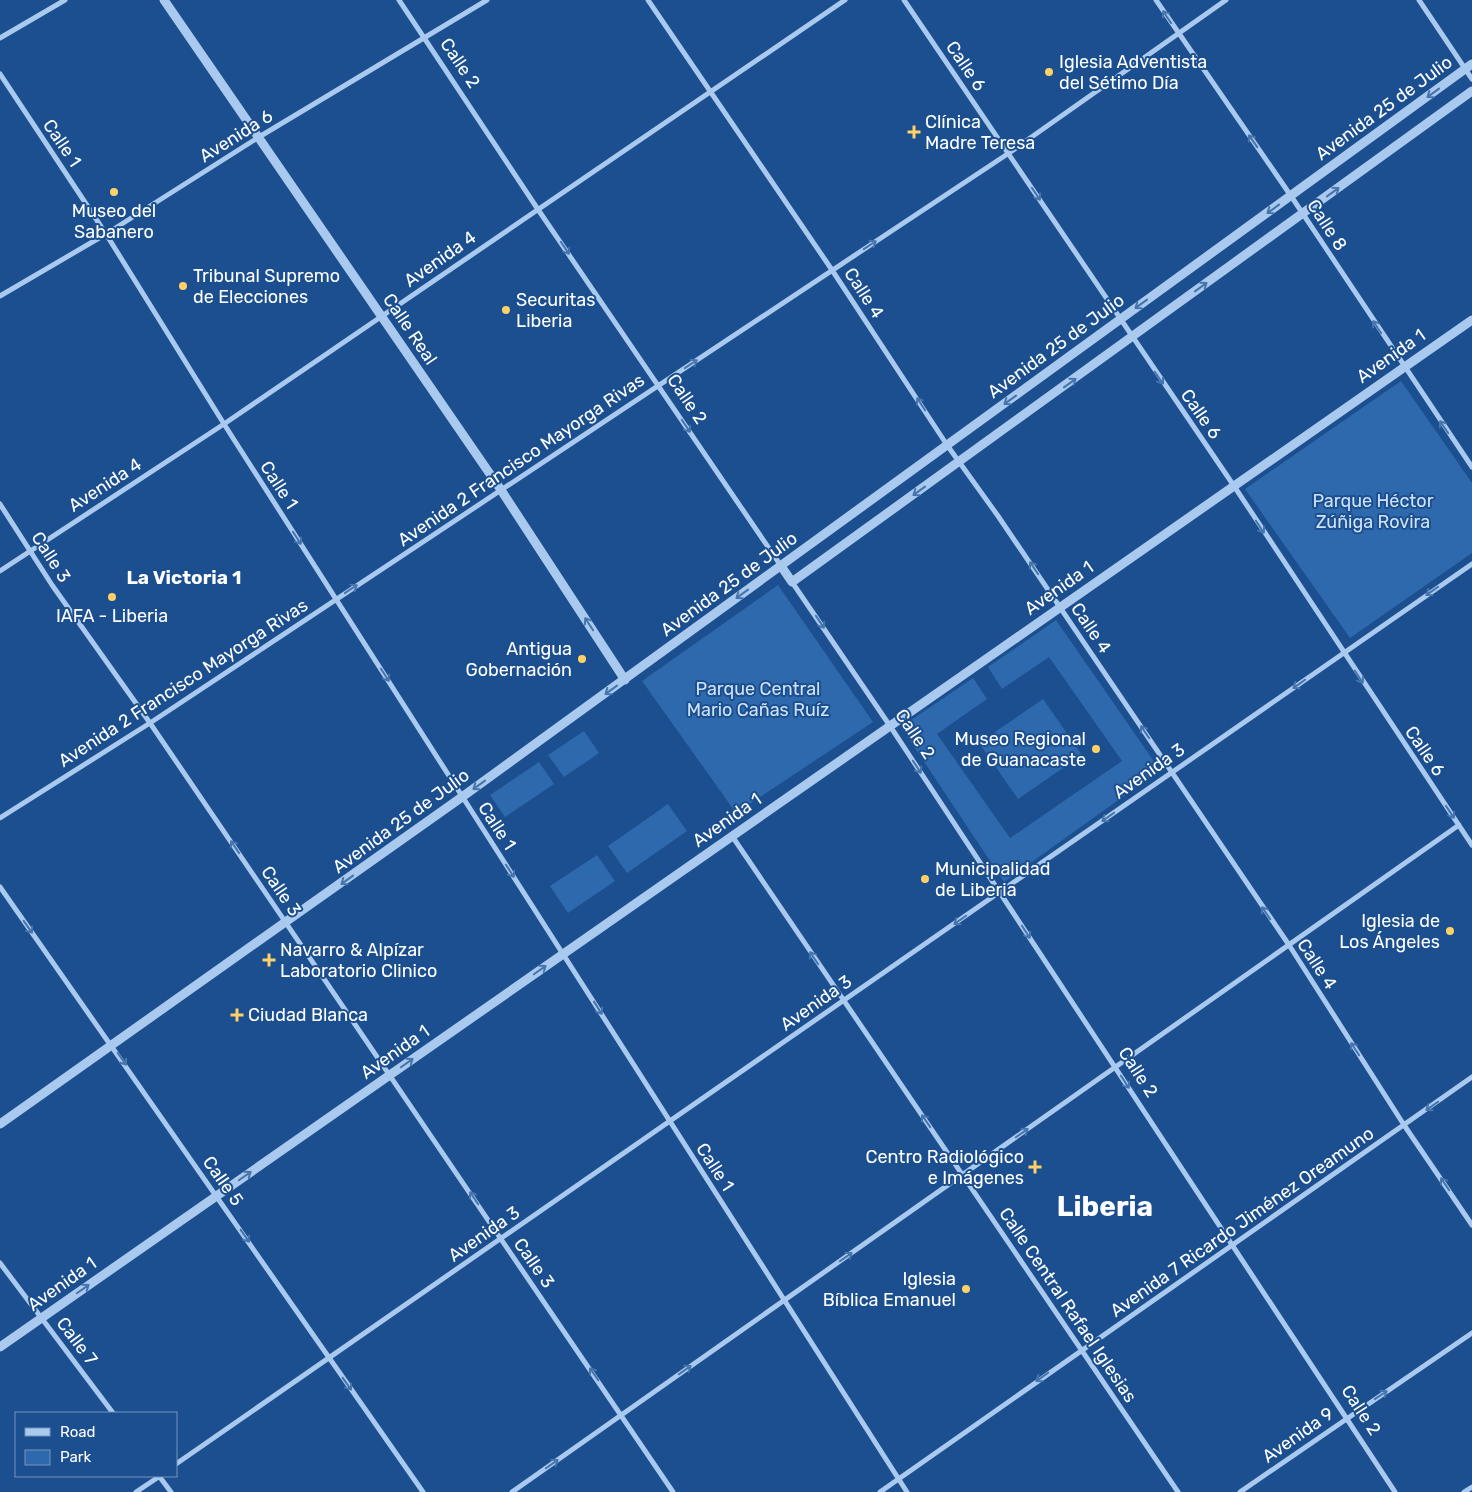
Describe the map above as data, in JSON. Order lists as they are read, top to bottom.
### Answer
{
  "streets": {
    "street": [
      "Calle 2",
      "Calle 6",
      "Avenida 25 de Julio",
      "Avenida 6",
      "Calle 1",
      "Calle 8",
      "Avenida 4",
      "Calle 4",
      "Calle Real",
      "Avenida 1",
      "Avenida 2 Francisco Mayorga Rivas",
      "Calle 3",
      "Avenida 3",
      "Calle 5",
      "Avenida 7 Ricardo Jiménez Oreamuno",
      "Calle Central Rafael Iglesias",
      "Calle 7",
      "Avenida 9"
    ]
  },
  "crossings": [
    ["Calle 2", "Avenida 25 de Julio"],
    ["Calle 2", "Avenida 6"],
    ["Calle 2", "Avenida 4"],
    ["Calle 2", "Avenida 1"],
    ["Calle 2", "Avenida 2 Francisco Mayorga Rivas"],
    ["Calle 2", "Avenida 3"],
    ["Calle 2", "Avenida 7 Ricardo Jiménez Oreamuno"],
    ["Calle 2", "Avenida 9"],
    ["Calle 6", "Avenida 25 de Julio"],
    ["Calle 6", "Avenida 1"],
    ["Calle 6", "Avenida 2 Francisco Mayorga Rivas"],
    ["Calle 6", "Avenida 3"],
    ["Avenida 25 de Julio", "Calle 1"],
    ["Avenida 25 de Julio", "Calle 8"],
    ["Avenida 25 de Julio", "Calle 4"],
    ["Avenida 25 de Julio", "Calle Real"],
    ["Avenida 25 de Julio", "Calle 3"],
    ["Avenida 25 de Julio", "Calle 5"],
    ["Avenida 6", "Calle 1"],
    ["Avenida 6", "Calle Real"],
    ["Calle 1", "Avenida 4"],
    ["Calle 1", "Avenida 1"],
    ["Calle 1", "Avenida 2 Francisco Mayorga Rivas"],
    ["Calle 1", "Avenida 3"],
    ["Calle 1", "Avenida 7 Ricardo Jiménez Oreamuno"],
    ["Calle 8", "Avenida 1"],
    ["Calle 8", "Avenida 2 Francisco Mayorga Rivas"],
    ["Avenida 4", "Calle 4"],
    ["Avenida 4", "Calle Real"],
    ["Avenida 4", "Calle 3"],
    ["Calle 4", "Avenida 1"],
    ["Calle 4", "Avenida 2 Francisco Mayorga Rivas"],
    ["Calle 4", "Avenida 3"],
    ["Calle 4", "Avenida 7 Ricardo Jiménez Oreamuno"],
    ["Calle Real", "Avenida 2 Francisco Mayorga Rivas"],
    ["Avenida 1", "Calle 3"],
    ["Avenida 1", "Calle 5"],
    ["Avenida 1", "Calle Central Rafael Iglesias"],
    ["Avenida 1", "Calle 7"],
    ["Avenida 2 Francisco Mayorga Rivas", "Calle 3"],
    ["Calle 3", "Avenida 3"],
    ["Avenida 3", "Calle 5"],
    ["Avenida 3", "Calle Central Rafael Iglesias"],
    ["Avenida 7 Ricardo Jiménez Oreamuno", "Calle Central Rafael Iglesias"]
  ],
  "one_way": [
    "Calle 2",
    "Calle 6",
    "Calle 1",
    "Calle 8",
    "Calle 4",
    "Avenida 1",
    "Avenida 2 Francisco Mayorga Rivas",
    "Calle 3",
    "Avenida 3",
    "Calle 5",
    "Avenida 7 Ricardo Jiménez Oreamuno",
    "Calle Central Rafael Iglesias",
    "Avenida 9"
  ],
  "districts": ["La Victoria 1", "Liberia"],
  "parks": ["Parque Héctor Zúñiga Rovira", "Parque Central Mario Cañas Ruíz"],
  "places": {
    "other": [
      "Iglesia Adventista del Sétimo Día",
      "Museo del Sabanero",
      "Tribunal Supremo de Elecciones",
      "Securitas Liberia",
      "IAFA - Liberia",
      "Antigua Gobernación",
      "Museo Regional de Guanacaste",
      "Municipalidad de Liberia",
      "Iglesia de Los Ángeles",
      "Iglesia Bíblica Emanuel"
    ],
    "health": [
      "Clínica Madre Teresa",
      "Navarro & Alpízar Laboratorio Clinico",
      "Ciudad Blanca",
      "Centro Radiológico e Imágenes"
    ]
  },
  "legend": ["Road", "Park"]
}
